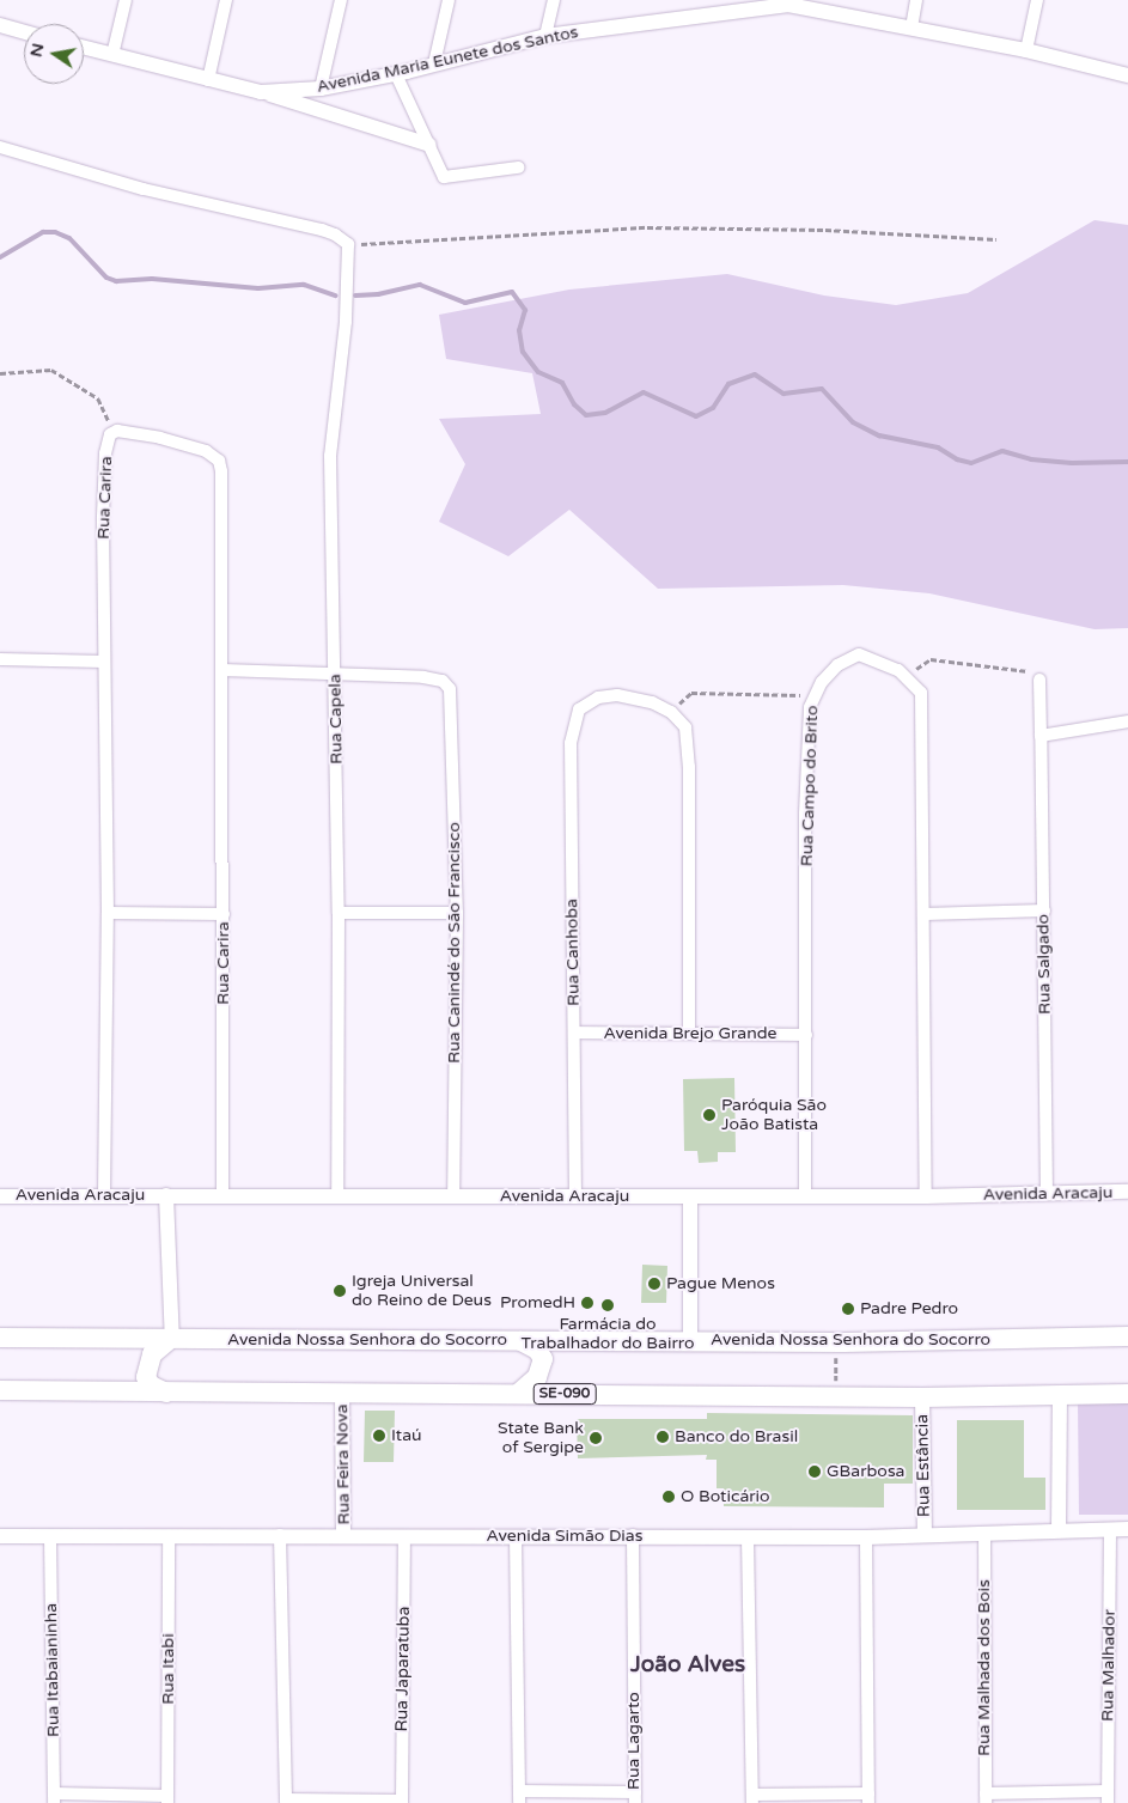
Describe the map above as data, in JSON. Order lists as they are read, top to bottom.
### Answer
{
  "streets": {
    "main road": ["Avenida Nossa Senhora do Socorro", "SE-090"],
    "street": [
      "Avenida Maria Eunete dos Santos",
      "Rua Carira",
      "Rua Capela",
      "Rua Campo do Brito",
      "Rua Canindé do São Francisco",
      "Rua Canhoba",
      "Rua Salgado",
      "Avenida Brejo Grande",
      "Avenida Aracaju",
      "Rua Feira Nova",
      "Rua Estância",
      "Avenida Simão Dias",
      "Rua Malhador",
      "Rua Malhada dos Bois",
      "Rua Itabi",
      "Rua Japaratuba",
      "Rua Itabaianinha",
      "Rua Lagarto"
    ]
  },
  "crossings": [
    ["Rua Carira", "Avenida Aracaju"],
    ["Rua Capela", "Rua Canindé do São Francisco"],
    ["Rua Capela", "Avenida Aracaju"],
    ["Rua Campo do Brito", "Avenida Brejo Grande"],
    ["Rua Campo do Brito", "Avenida Aracaju"],
    ["Rua Canindé do São Francisco", "Avenida Aracaju"],
    ["Rua Canhoba", "Avenida Brejo Grande"],
    ["Rua Canhoba", "Avenida Aracaju"],
    ["Rua Salgado", "Avenida Aracaju"],
    ["SE-090", "Rua Feira Nova"],
    ["SE-090", "Rua Estância"],
    ["Rua Feira Nova", "Avenida Simão Dias"],
    ["Rua Estância", "Avenida Simão Dias"],
    ["Avenida Simão Dias", "Rua Malhador"],
    ["Avenida Simão Dias", "Rua Malhada dos Bois"],
    ["Avenida Simão Dias", "Rua Itabi"],
    ["Avenida Simão Dias", "Rua Japaratuba"],
    ["Avenida Simão Dias", "Rua Itabaianinha"],
    ["Avenida Simão Dias", "Rua Lagarto"]
  ],
  "districts": ["João Alves"],
  "places": [
    "Paróquia São João Batista",
    "Pague Menos",
    "Igreja Universal do Reino de Deus",
    "PromedH",
    "Farmácia do Trabalhador do Bairro",
    "Padre Pedro",
    "Itaú",
    "Banco do Brasil",
    "State Bank of Sergipe",
    "GBarbosa",
    "O Boticário"
  ],
  "north": "left"
}
